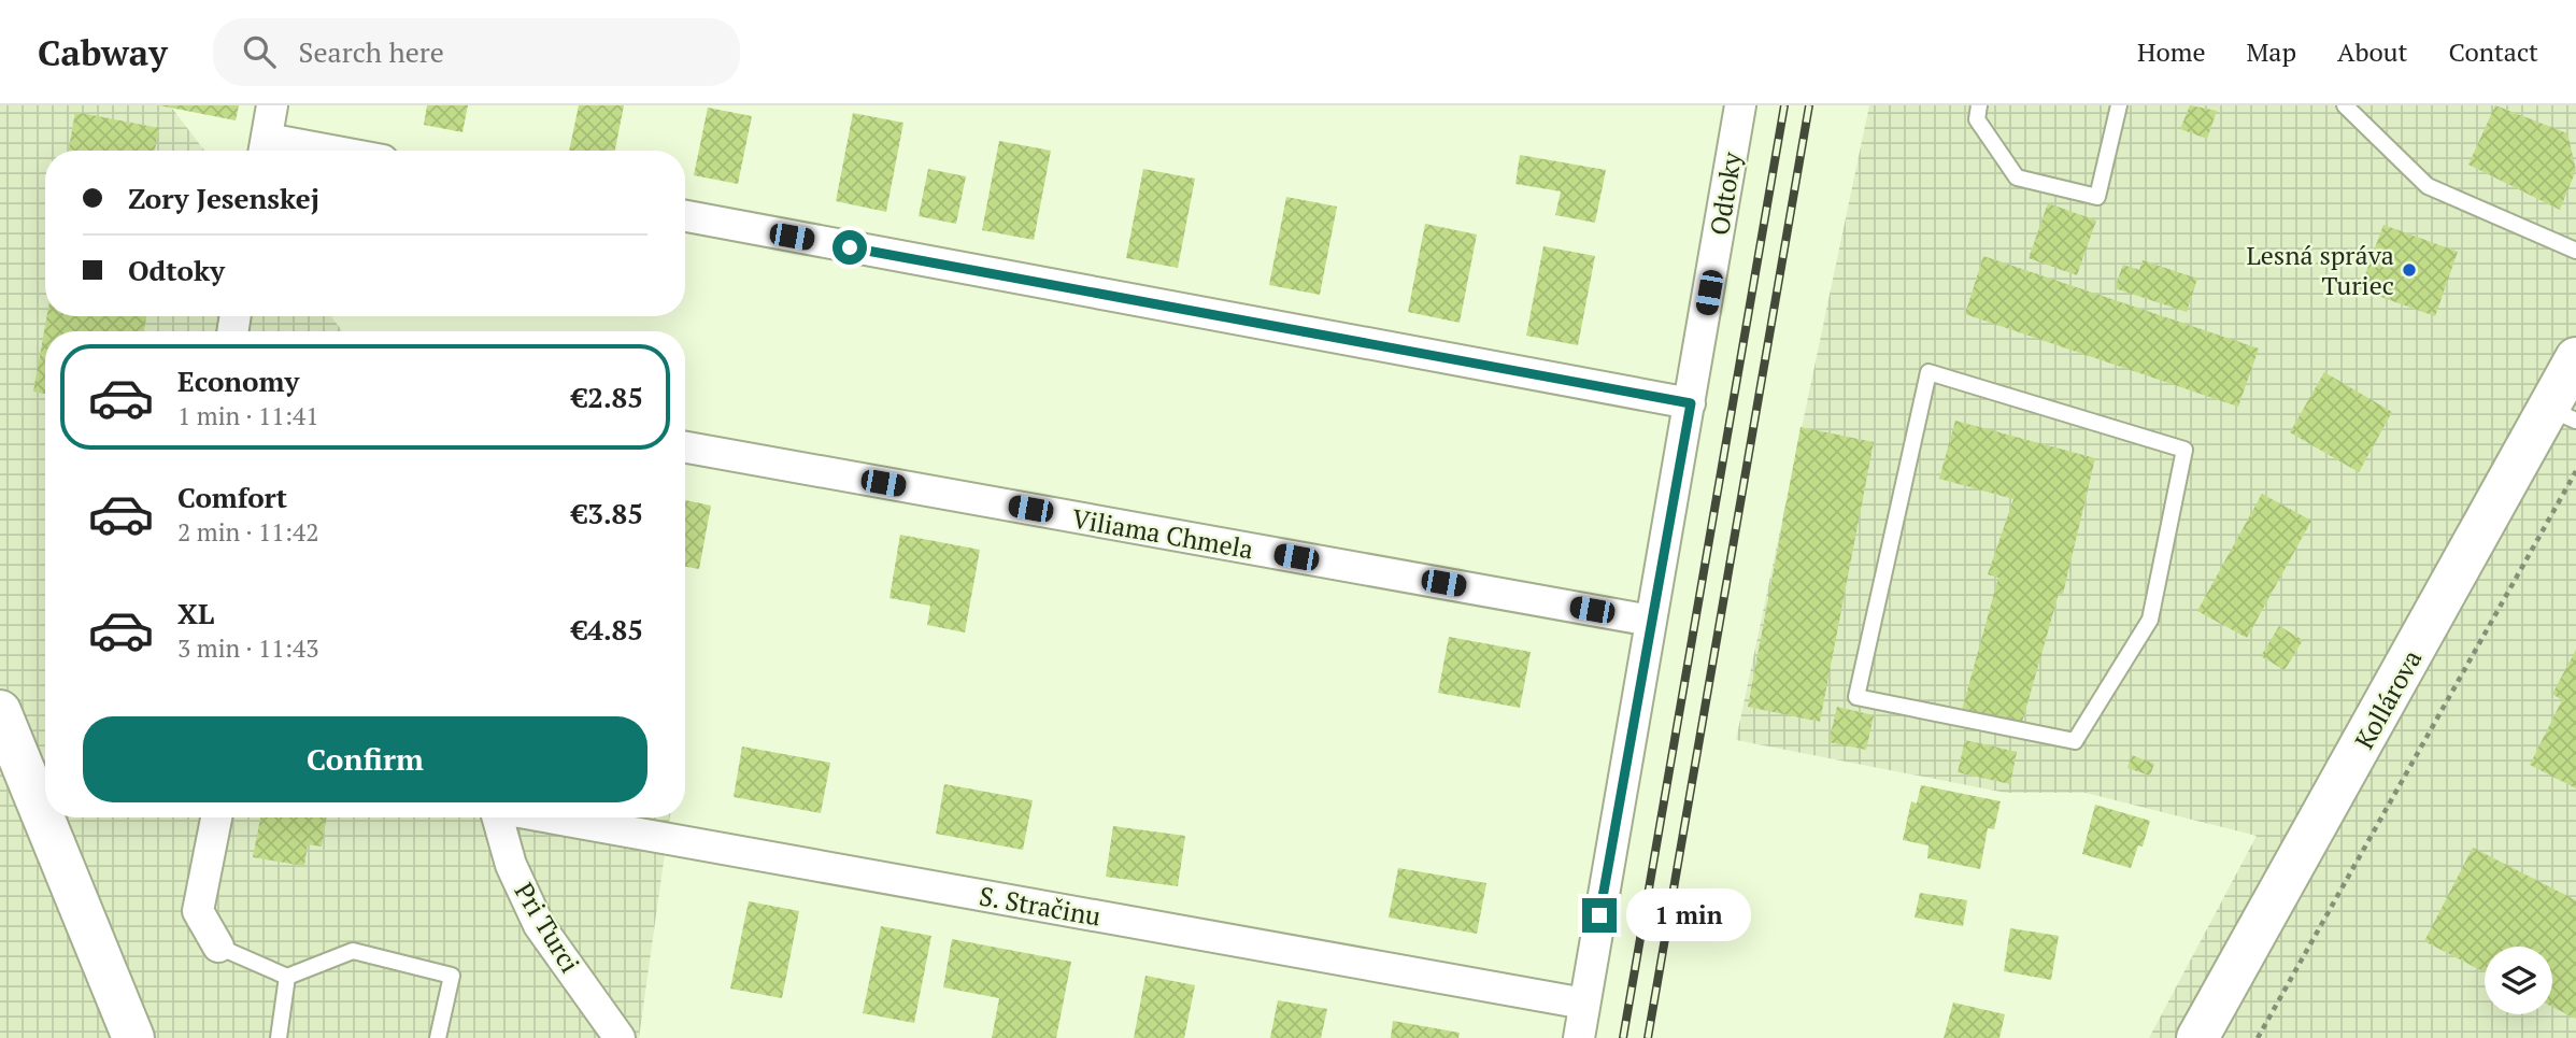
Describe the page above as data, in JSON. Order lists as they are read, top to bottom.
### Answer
{
  "streets": {
    "main road": ["Kollárova"],
    "street": [
      "Odtoky",
      "Viliama Chmela",
      "S. Stračinu",
      "Pri Turci"
    ]
  },
  "crossings": [
    ["Odtoky", "Viliama Chmela"],
    ["Odtoky", "S. Stračinu"]
  ],
  "places": ["Lesná správa Turiec"],
  "page": {
    "header": "Cabway",
    "search": "Search here",
    "nav": [
      "Home",
      "Map",
      "About",
      "Contact"
    ],
    "banner": ["Zory Jesenskej", "Odtoky"],
    "list": [
      {
        "name": "Economy",
        "note": "1 min · 11:41",
        "value": "€2.85"
      },
      {
        "name": "Comfort",
        "note": "2 min · 11:42",
        "value": "€3.85"
      },
      {
        "name": "XL",
        "note": "3 min · 11:43",
        "value": "€4.85"
      }
    ],
    "buttons": "Confirm",
    "bubble": "1 min"
  }
}
